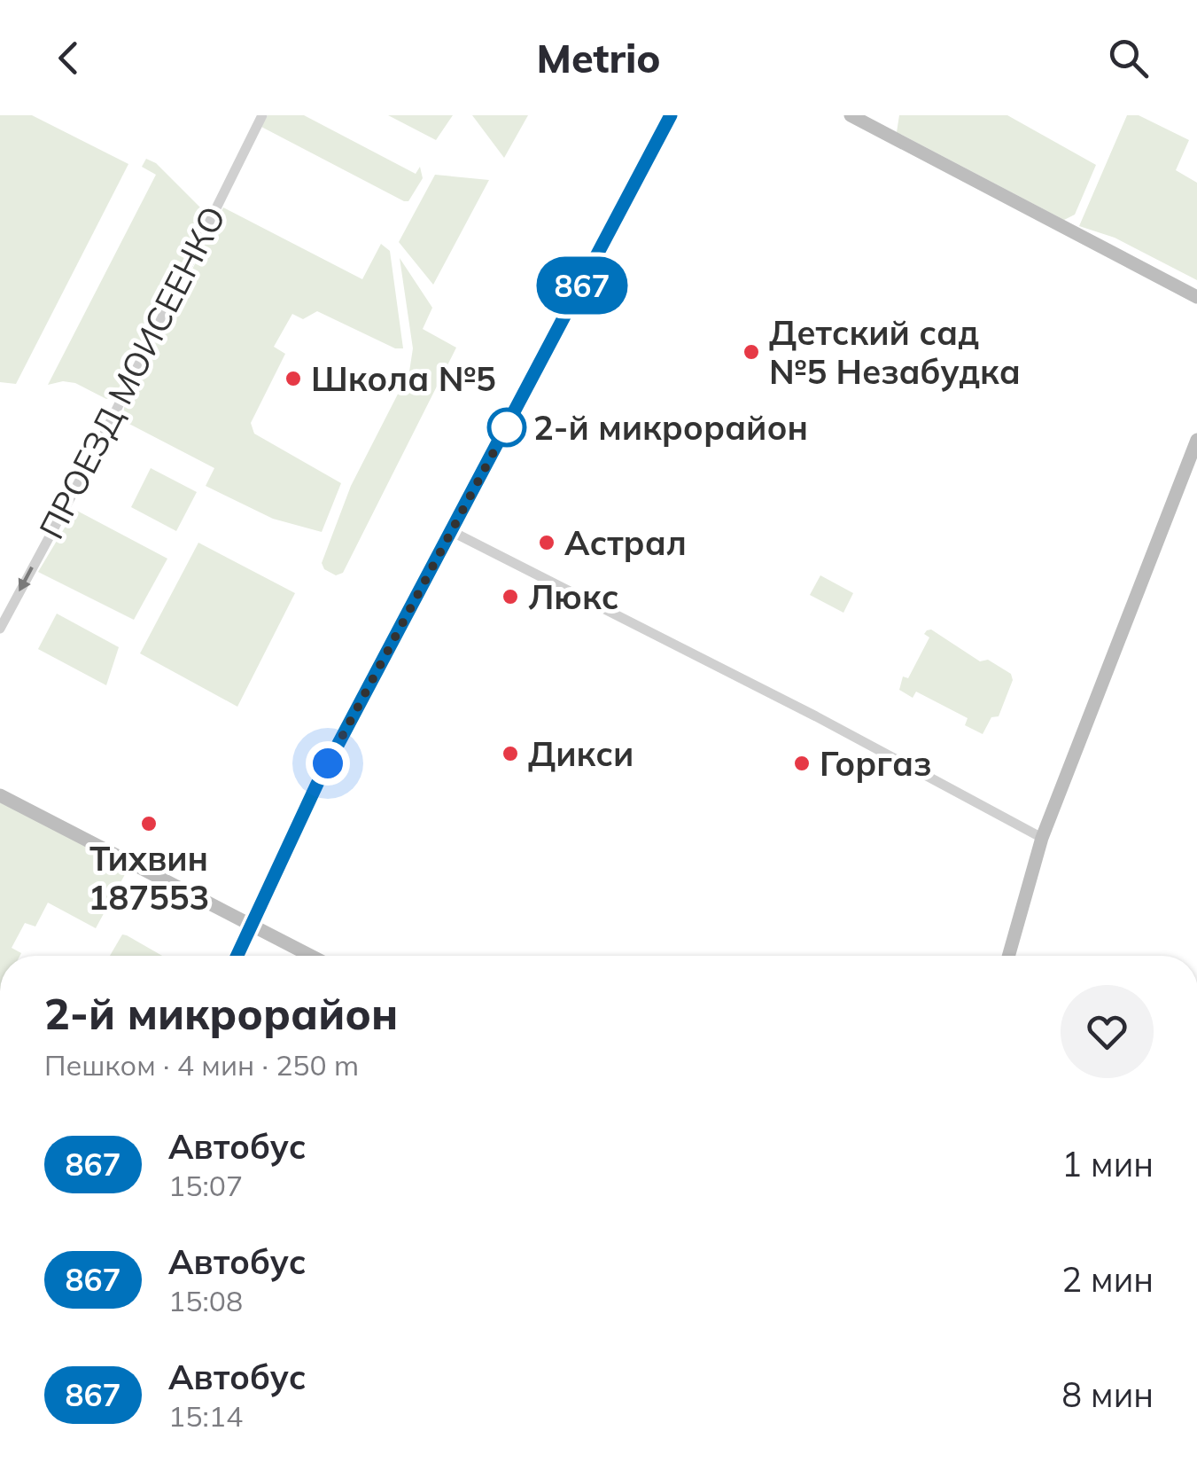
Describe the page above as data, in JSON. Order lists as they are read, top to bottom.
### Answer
{
  "streets": {
    "street": ["ПРОЕЗД МОИСЕЕНКО"]
  },
  "one_way": ["ПРОЕЗД МОИСЕЕНКО"],
  "places": [
    "Детский сад №5 Незабудка",
    "Школа №5",
    "2-й микрорайон",
    "Астрал",
    "Люкс",
    "Дикси",
    "Горгаз",
    "Тихвин 187553"
  ],
  "lines": ["bus line 867"],
  "page": {
    "header": "Metrio",
    "on_map": "867",
    "heading": ["2-й микрорайон", "Пешком · 4 мин · 250 m"],
    "list": [
      {
        "mark": "867",
        "name": "Автобус",
        "note": "15:07",
        "value": "1 мин"
      },
      {
        "mark": "867",
        "name": "Автобус",
        "note": "15:08",
        "value": "2 мин"
      },
      {
        "mark": "867",
        "name": "Автобус",
        "note": "15:14",
        "value": "8 мин"
      }
    ]
  }
}
